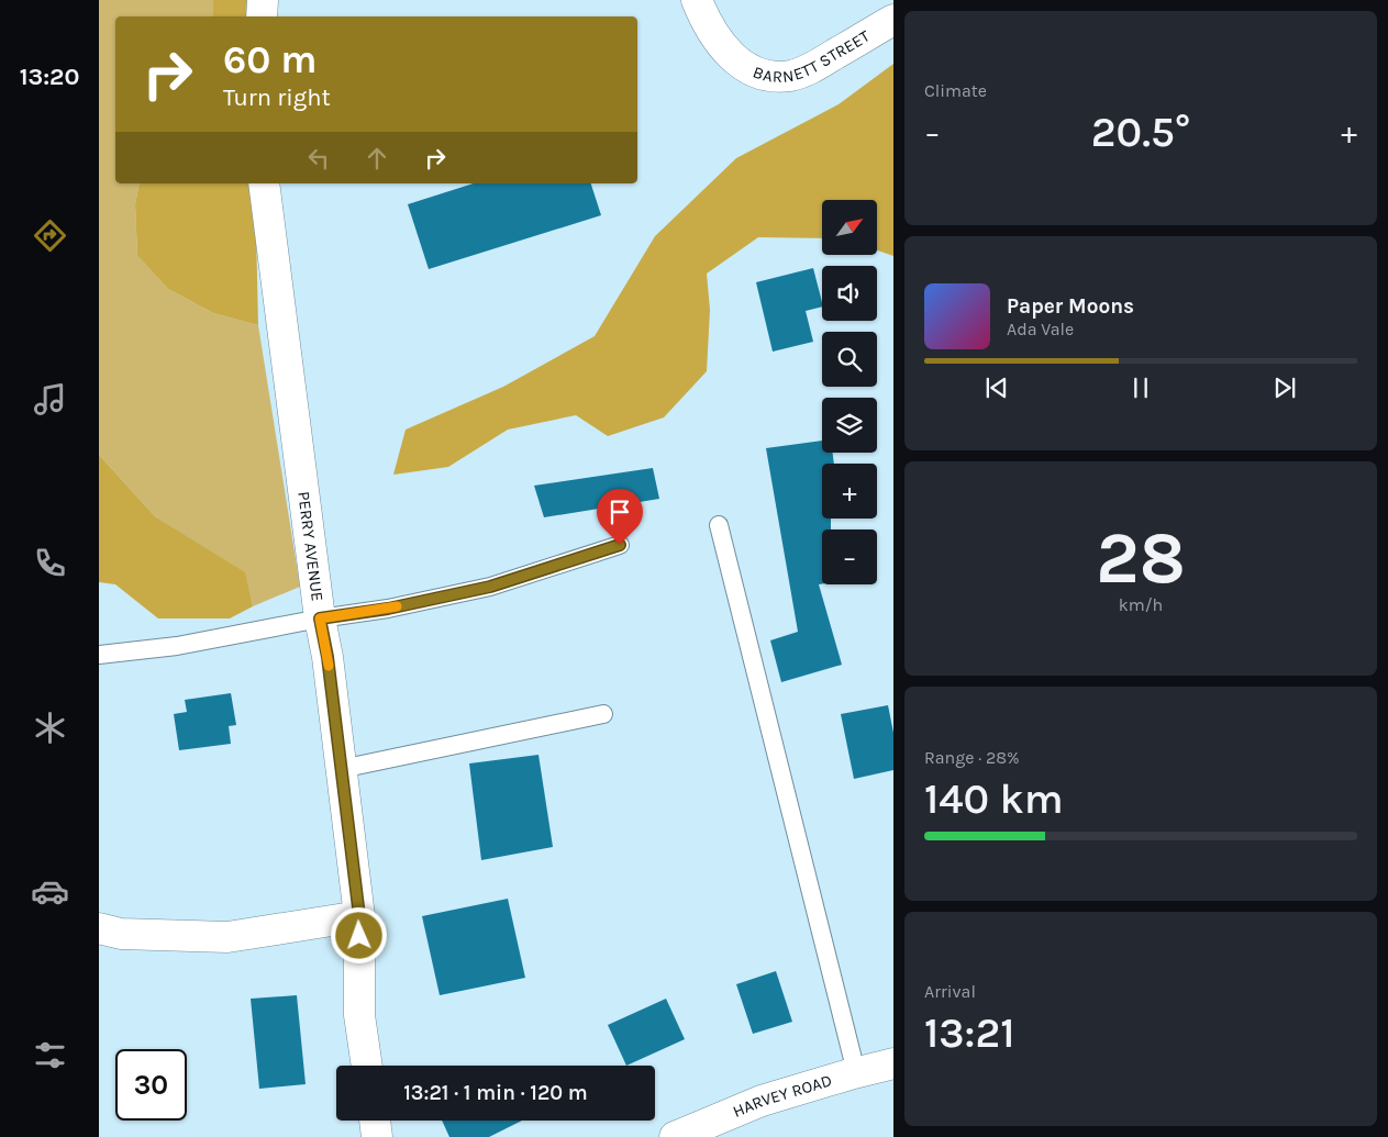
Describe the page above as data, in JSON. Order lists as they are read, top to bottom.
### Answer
{
  "streets": {
    "street": ["BARNETT STREET", "PERRY AVENUE", "HARVEY ROAD"]
  },
  "north": "top right",
  "page": {
    "tabs": "13:20",
    "tile": [
      "Climate",
      ["28", "km/h"],
      ["Range · 28%", "140 km"],
      ["Arrival", "13:21"]
    ],
    "turn": ["60 m", "Turn right"],
    "heat": ["−", "20.5°", "+"],
    "map_buttons": ["+", "−"],
    "song": ["Paper Moons", "Ada Vale"],
    "limit": "30",
    "trip": "13:21 · 1 min · 120 m"
  }
}
